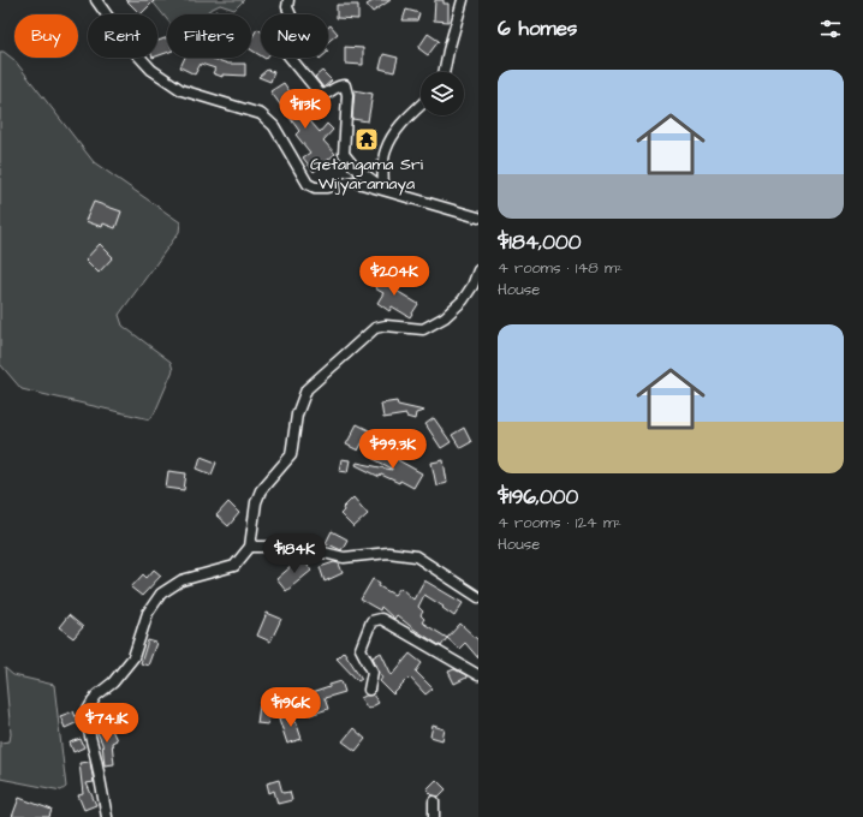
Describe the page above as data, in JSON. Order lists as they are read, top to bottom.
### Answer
{
  "places": {
    "temple": ["Getangama Sri Wijyaramaya"]
  },
  "page": {
    "heading": "6 homes",
    "chip": [
      "Buy",
      "Rent",
      "Filters",
      "New"
    ],
    "list": [
      {
        "name": "$184,000",
        "note": "4 rooms · 148 m² · House"
      },
      {
        "name": "$196,000",
        "note": "4 rooms · 124 m² · House"
      }
    ],
    "price": [
      "$113K",
      "$204K",
      "$99.3K",
      "$184K",
      "$196K",
      "$74.1K"
    ]
  }
}
